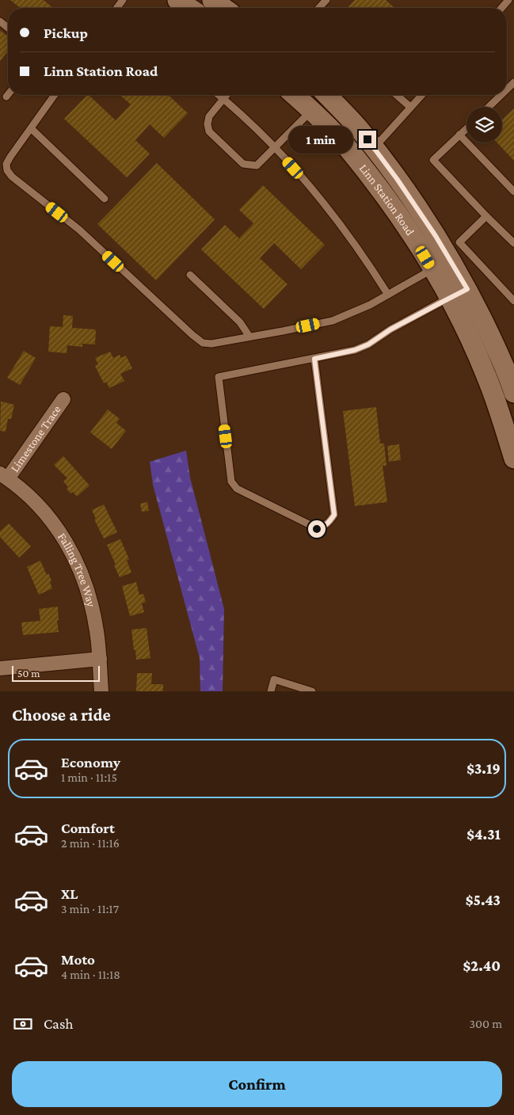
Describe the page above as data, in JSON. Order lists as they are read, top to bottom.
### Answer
{
  "streets": {
    "street": ["Linn Station Road", "Limestone Trace", "Falling Tree Way"]
  },
  "crossings": [
    ["Limestone Trace", "Falling Tree Way"]
  ],
  "scale_bar": "50 m",
  "page": {
    "banner": ["Pickup", "Linn Station Road"],
    "bubble": "1 min",
    "scale": "50 m",
    "heading": "Choose a ride",
    "list": [
      {
        "name": "Economy",
        "note": "1 min · 11:15",
        "value": "$3.19"
      },
      {
        "name": "Comfort",
        "note": "2 min · 11:16",
        "value": "$4.31"
      },
      {
        "name": "XL",
        "note": "3 min · 11:17",
        "value": "$5.43"
      },
      {
        "name": "Moto",
        "note": "4 min · 11:18",
        "value": "$2.40"
      }
    ],
    "pay": ["Cash", "300 m"],
    "buttons": "Confirm"
  }
}
